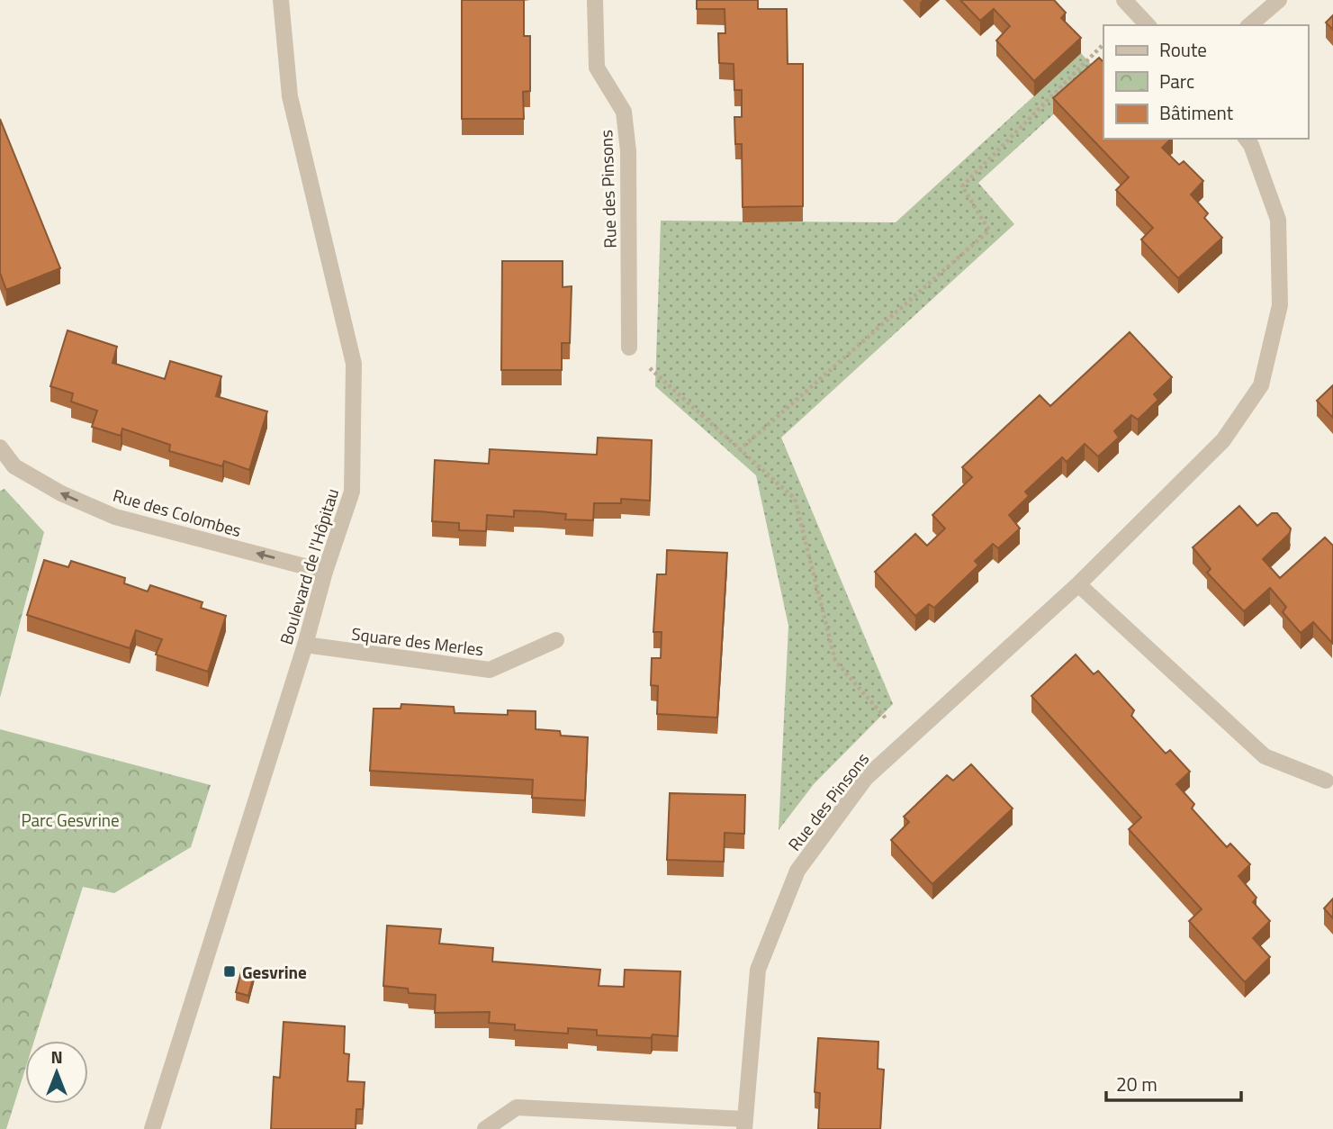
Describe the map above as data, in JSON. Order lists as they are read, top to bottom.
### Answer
{
  "streets": {
    "street": [
      "Rue des Pinsons",
      "Rue des Colombes",
      "Boulevard de l'Hôpitau",
      "Square des Merles"
    ]
  },
  "crossings": [
    ["Rue des Colombes", "Boulevard de l'Hôpitau"],
    ["Boulevard de l'Hôpitau", "Square des Merles"]
  ],
  "one_way": ["Rue des Colombes"],
  "parks": ["Parc Gesvrine"],
  "places": {
    "transit": ["Gesvrine"]
  },
  "legend": ["Route", "Parc", "Bâtiment"],
  "scale_bar": "20 m",
  "north": "top"
}
